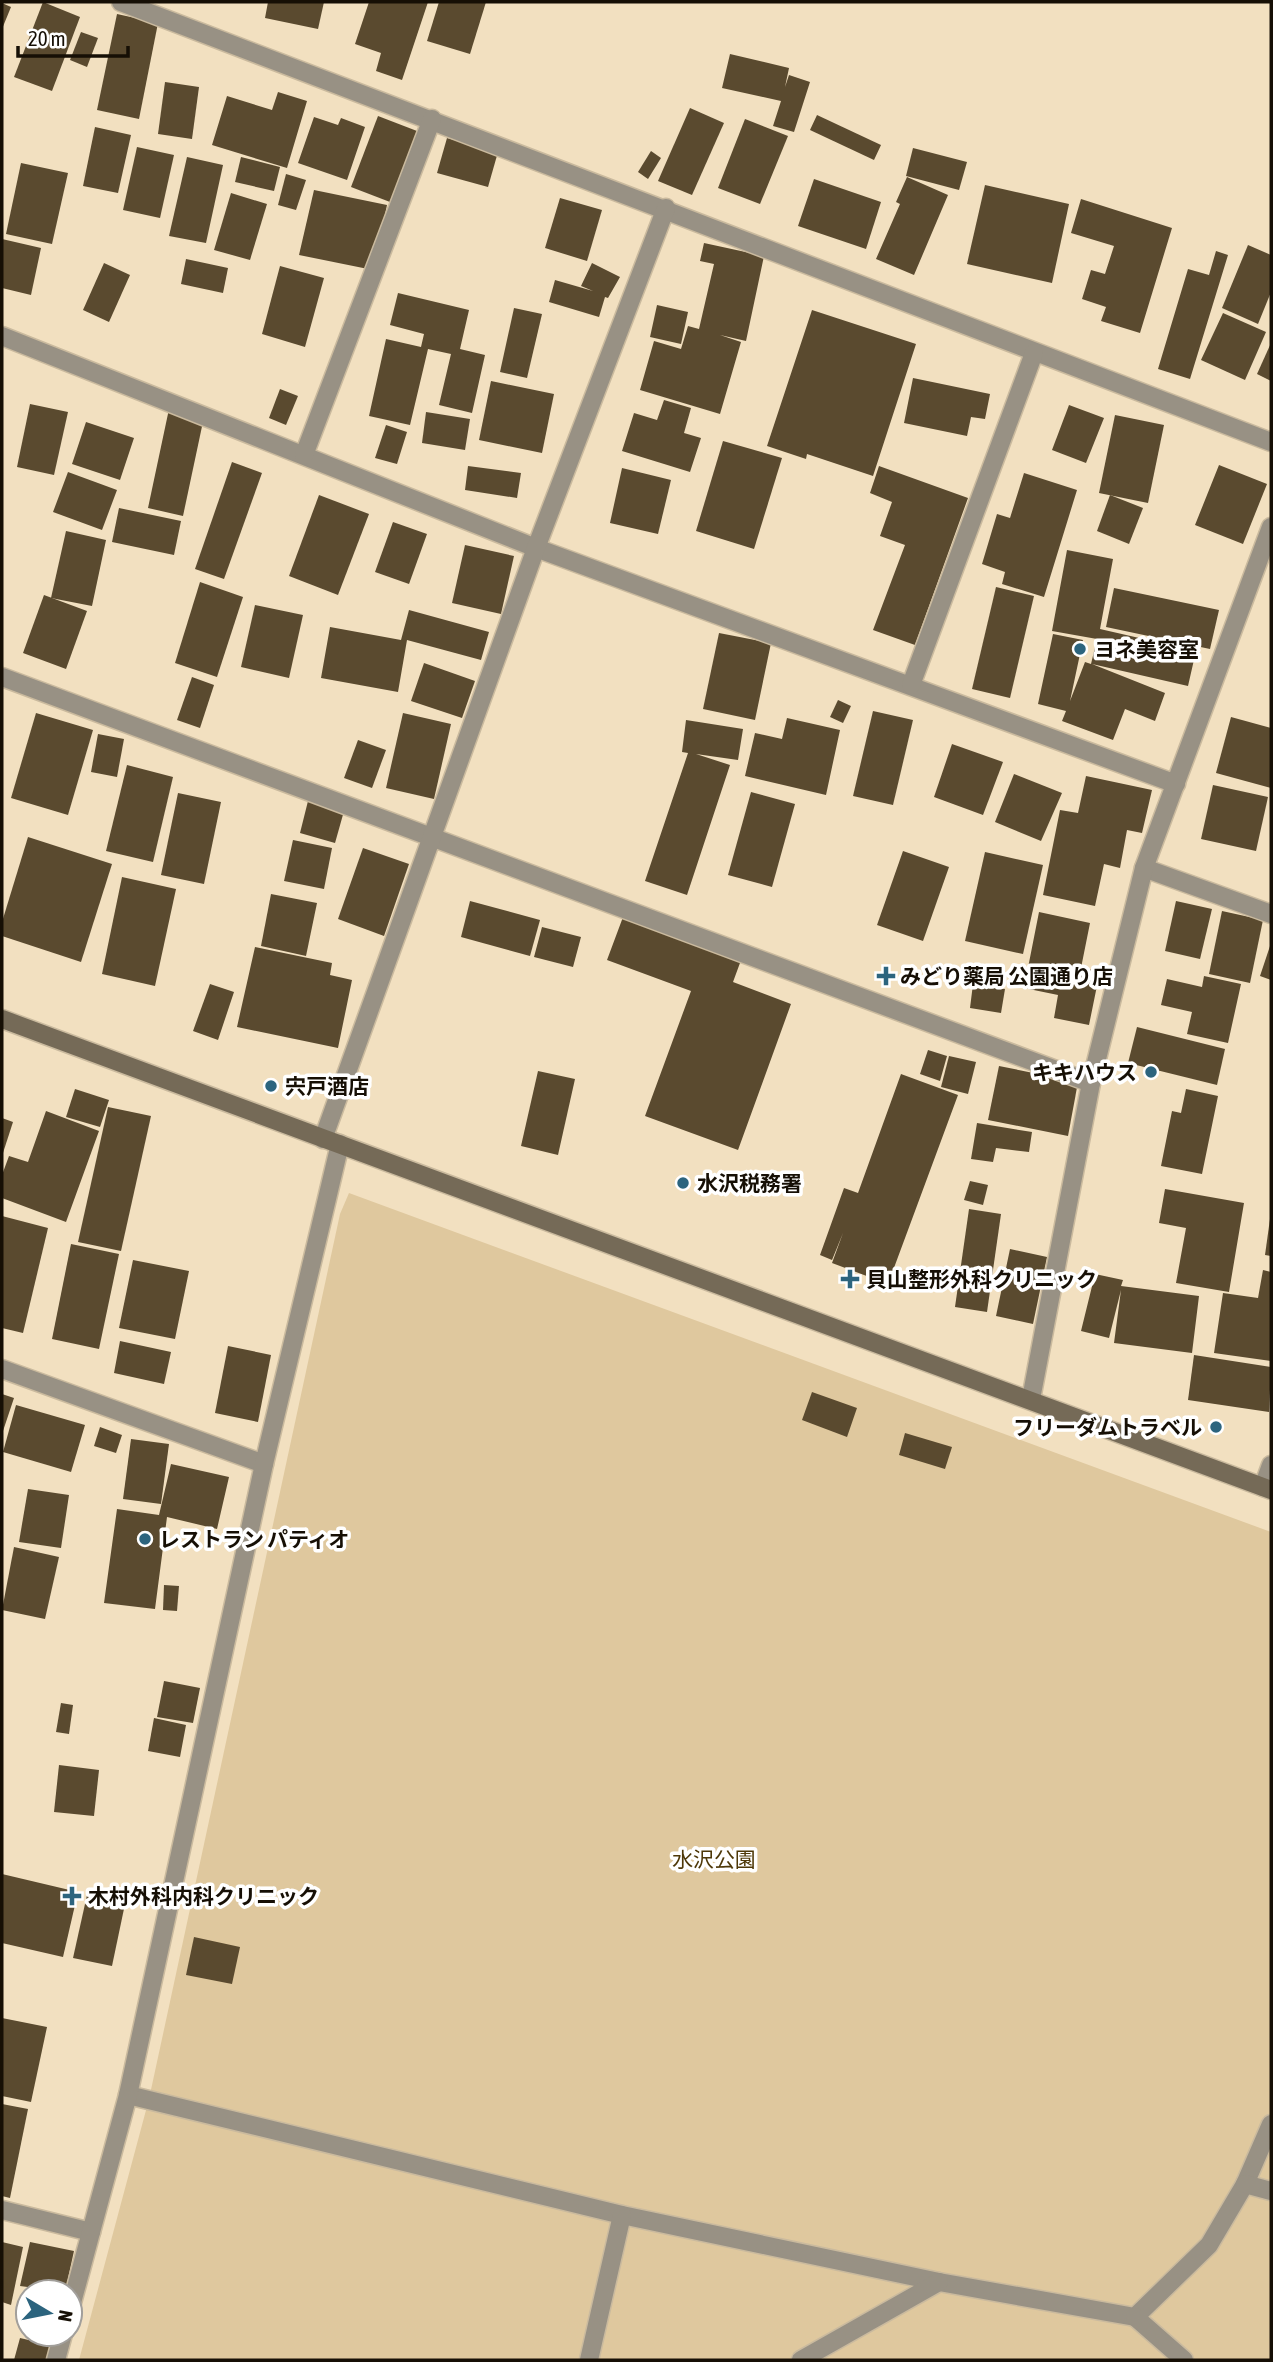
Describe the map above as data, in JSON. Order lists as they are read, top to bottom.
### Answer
{
  "parks": ["水沢公園"],
  "places": {
    "other": [
      "ヨネ美容室",
      "キキハウス",
      "宍戸酒店",
      "水沢税務署",
      "フリーダムトラベル",
      "レストラン パティオ"
    ],
    "health": ["みどり薬局 公園通り店", "貝山整形外科クリニック", "木村外科内科クリニック"]
  },
  "scale_bar": "20 m",
  "north": "right"
}
